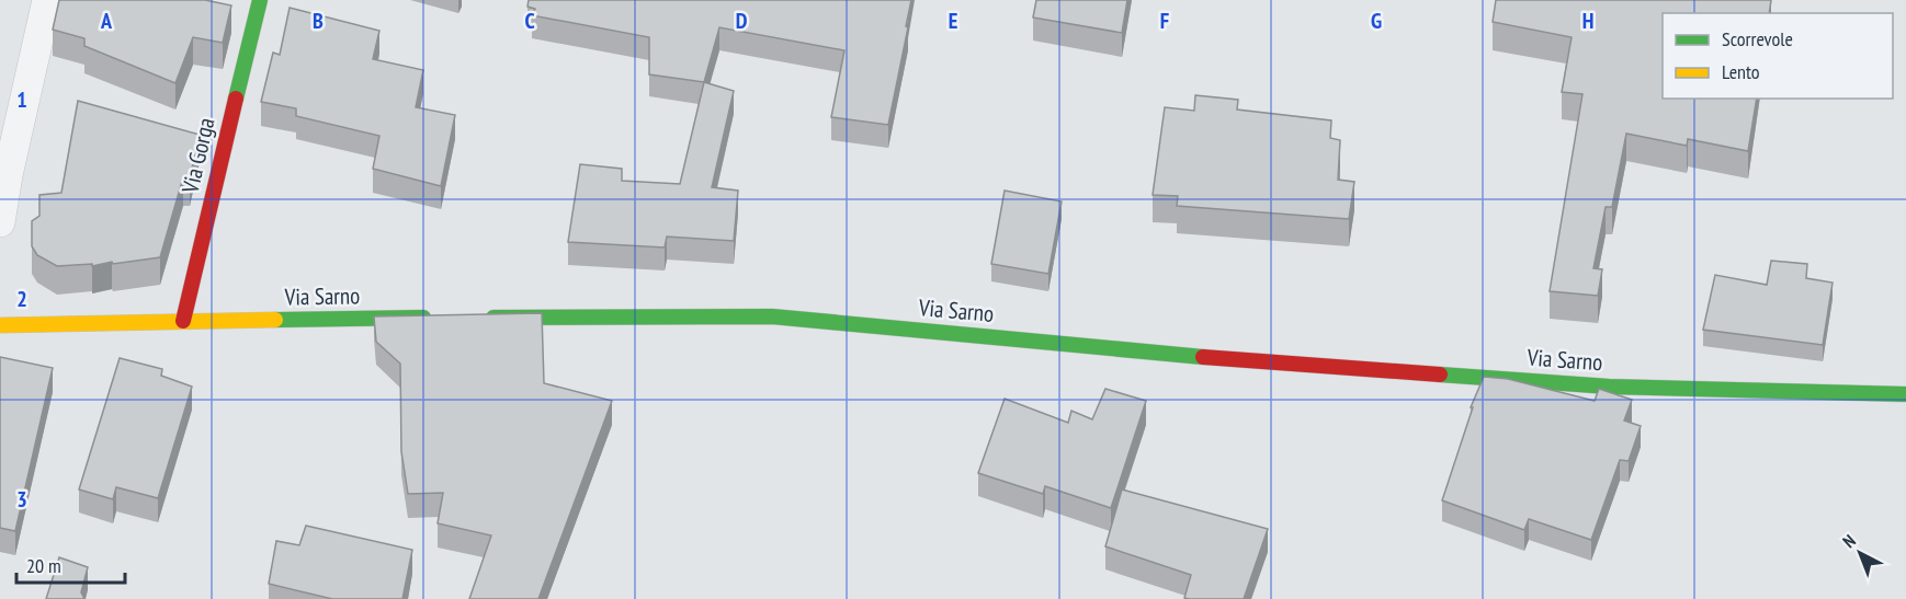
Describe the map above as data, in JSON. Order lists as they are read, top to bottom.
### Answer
{
  "streets": {
    "street": ["Via Gorga", "Via Sarno"]
  },
  "crossings": [
    ["Via Gorga", "Via Sarno"]
  ],
  "legend": ["Scorrevole", "Lento"],
  "scale_bar": "20 m",
  "north": "top left",
  "grid": {
    "columns": [
      "A",
      "B",
      "C",
      "D",
      "E",
      "F",
      "G",
      "H"
    ],
    "rows": ["1", "2", "3"]
  }
}
